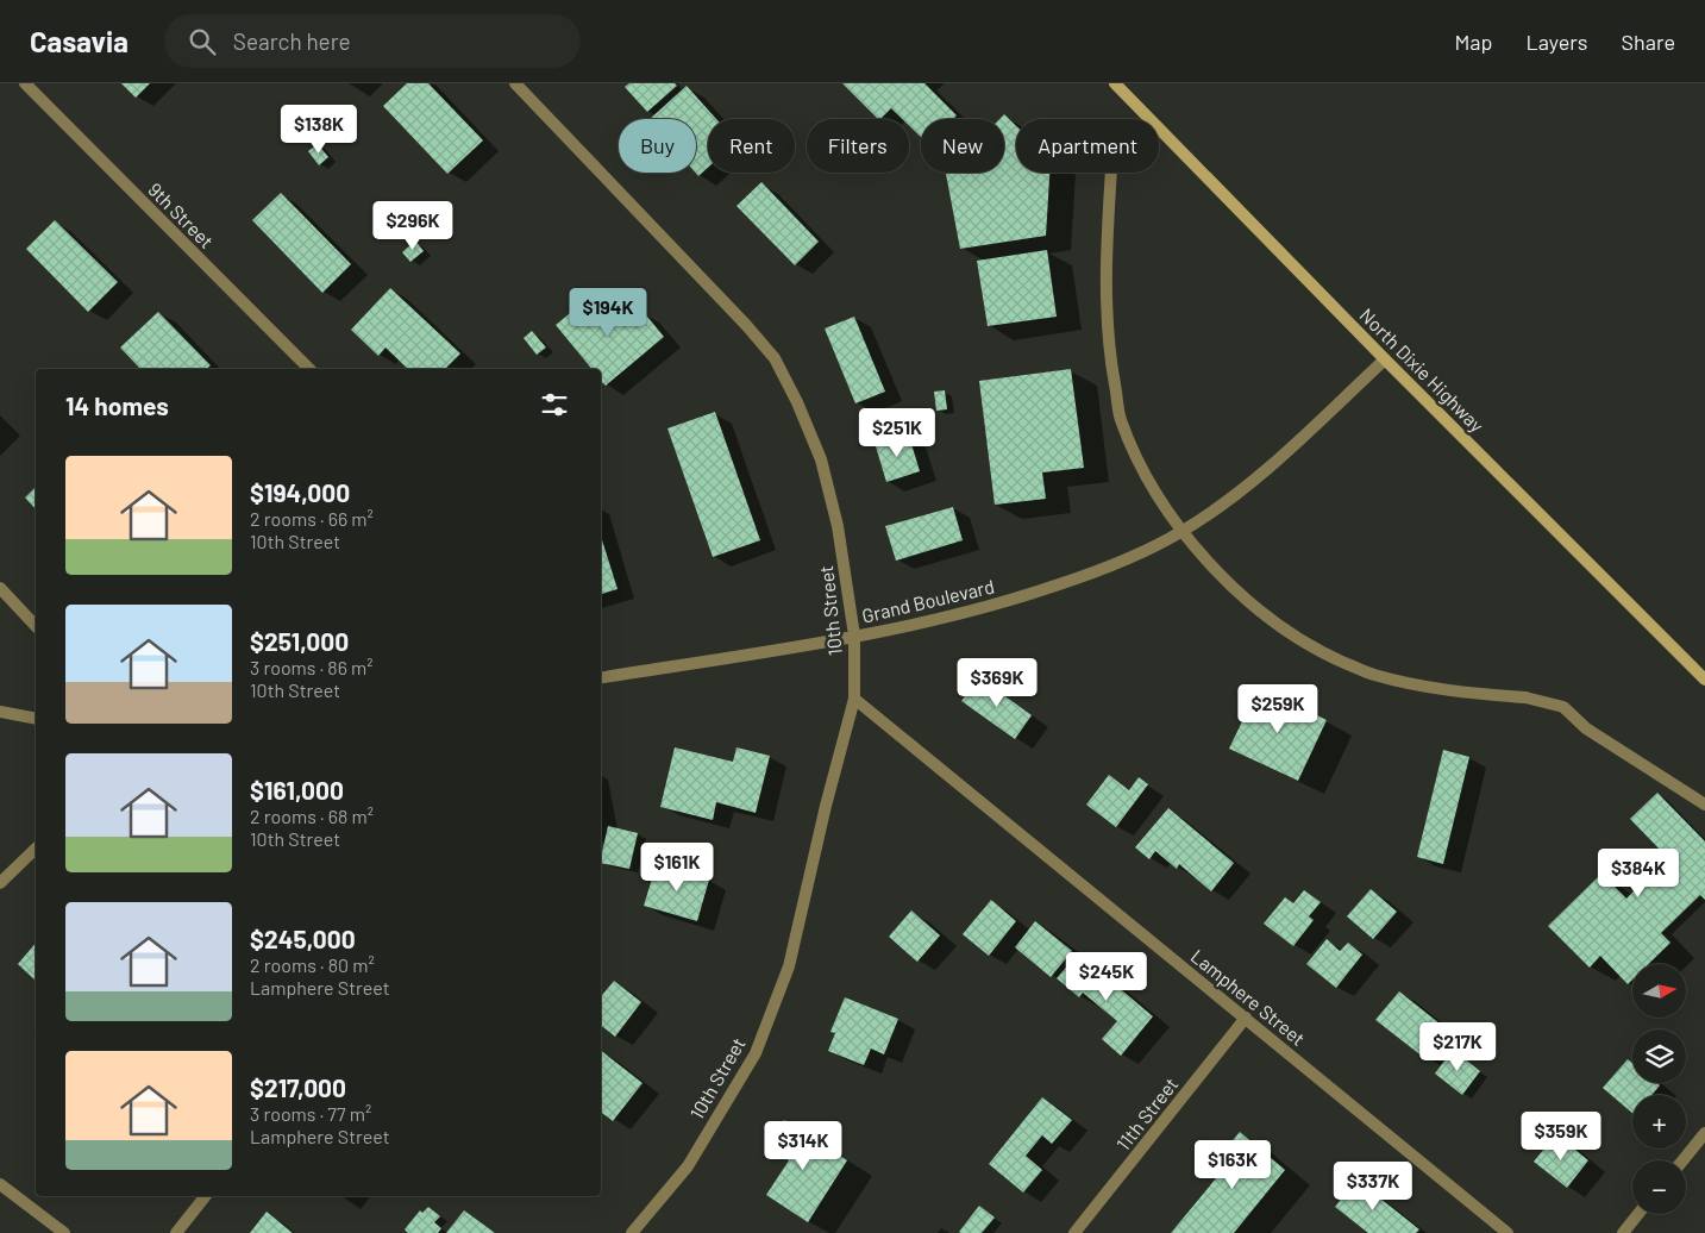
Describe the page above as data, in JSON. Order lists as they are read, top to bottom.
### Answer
{
  "streets": {
    "street": [
      "9th Street",
      "North Dixie Highway",
      "Grand Boulevard",
      "10th Street",
      "Lamphere Street",
      "11th Street"
    ]
  },
  "crossings": [
    ["North Dixie Highway", "Grand Boulevard"],
    ["Grand Boulevard", "10th Street"],
    ["10th Street", "Lamphere Street"],
    ["Lamphere Street", "11th Street"]
  ],
  "north": "right",
  "page": {
    "header": "Casavia",
    "search": "Search here",
    "nav": ["Map", "Layers", "Share"],
    "price": [
      "$138K",
      "$296K",
      "$194K",
      "$251K",
      "$369K",
      "$259K",
      "$161K",
      "$384K",
      "$245K",
      "$217K",
      "$359K",
      "$314K",
      "$163K",
      "$337K"
    ],
    "chip": [
      "Buy",
      "Rent",
      "Filters",
      "New",
      "Apartment"
    ],
    "heading": "14 homes",
    "list": [
      {
        "name": "$194,000",
        "note": "2 rooms · 66 m² · 10th Street"
      },
      {
        "name": "$251,000",
        "note": "3 rooms · 86 m² · 10th Street"
      },
      {
        "name": "$161,000",
        "note": "2 rooms · 68 m² · 10th Street"
      },
      {
        "name": "$245,000",
        "note": "2 rooms · 80 m² · Lamphere Street"
      },
      {
        "name": "$217,000",
        "note": "3 rooms · 77 m² · Lamphere Street"
      }
    ],
    "map_buttons": ["+", "−"]
  }
}
